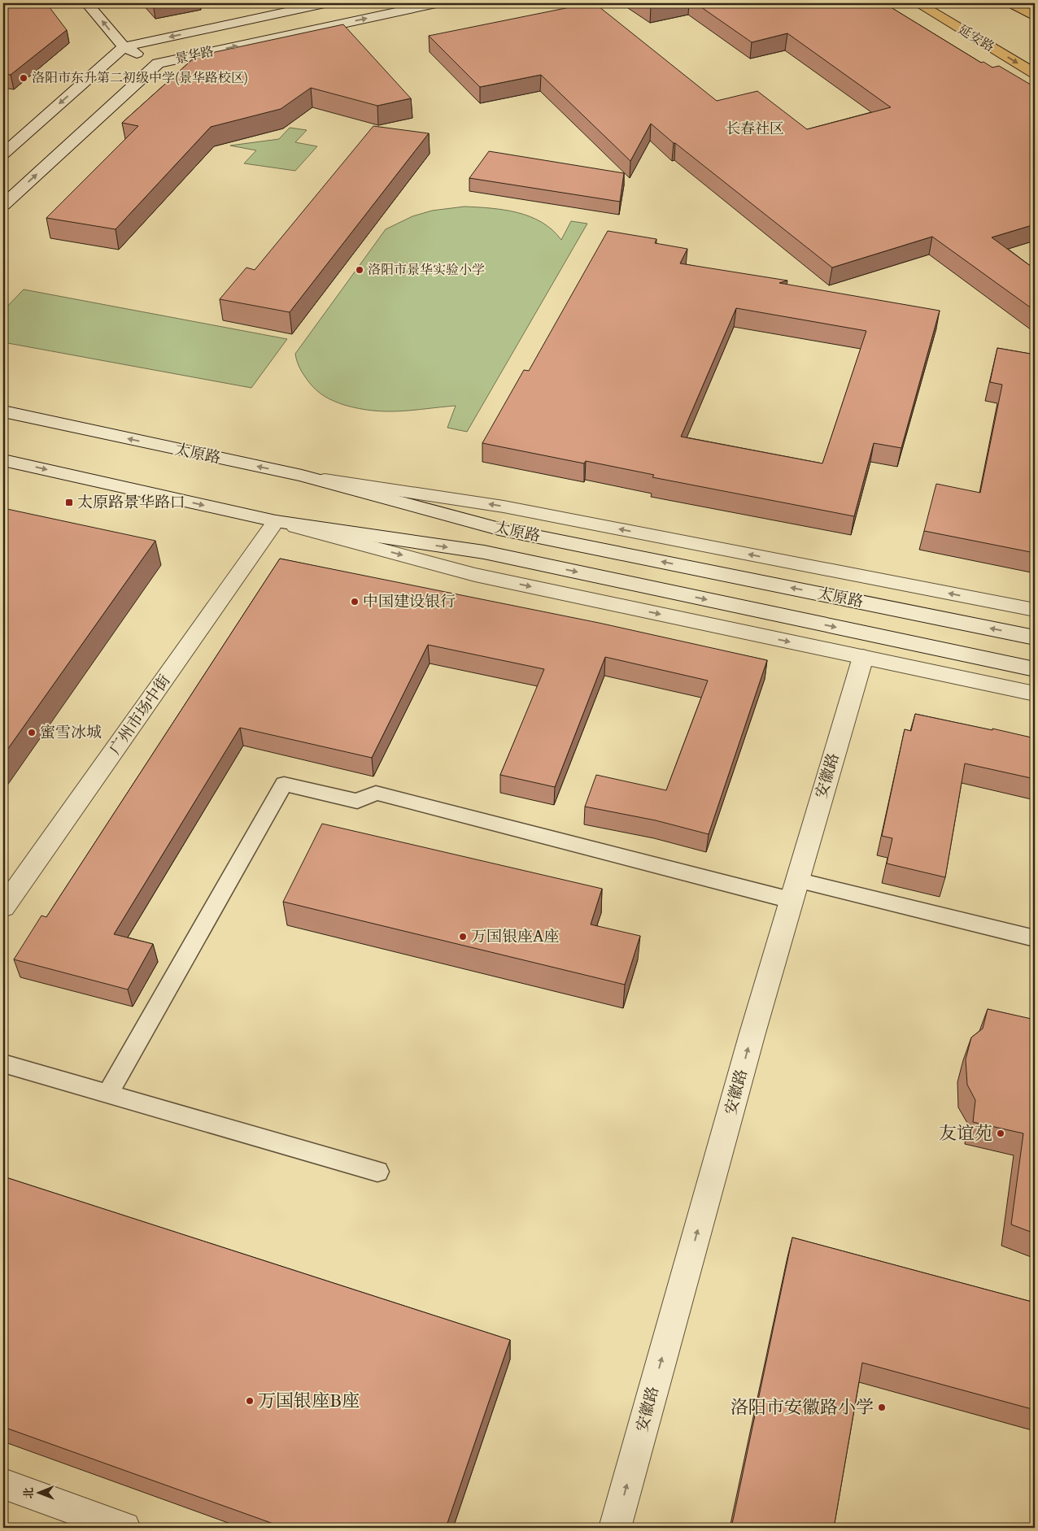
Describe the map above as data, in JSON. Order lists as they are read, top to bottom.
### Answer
{
  "streets": {
    "main road": [
      "延安路",
      "景华路",
      "太原路",
      "广州市场中街",
      "安徽路"
    ]
  },
  "crossings": [
    ["太原路", "广州市场中街"]
  ],
  "one_way": ["延安路", "安徽路"],
  "districts": ["长春社区"],
  "places": {
    "other": [
      "洛阳市东升第二初级中学(景华路校区)",
      "洛阳市景华实验小学",
      "中国建设银行",
      "蜜雪冰城",
      "万国银座A座",
      "友谊苑",
      "万国银座B座",
      "洛阳市安徽路小学"
    ],
    "transit": ["太原路景华路口"]
  },
  "north": "left"
}
